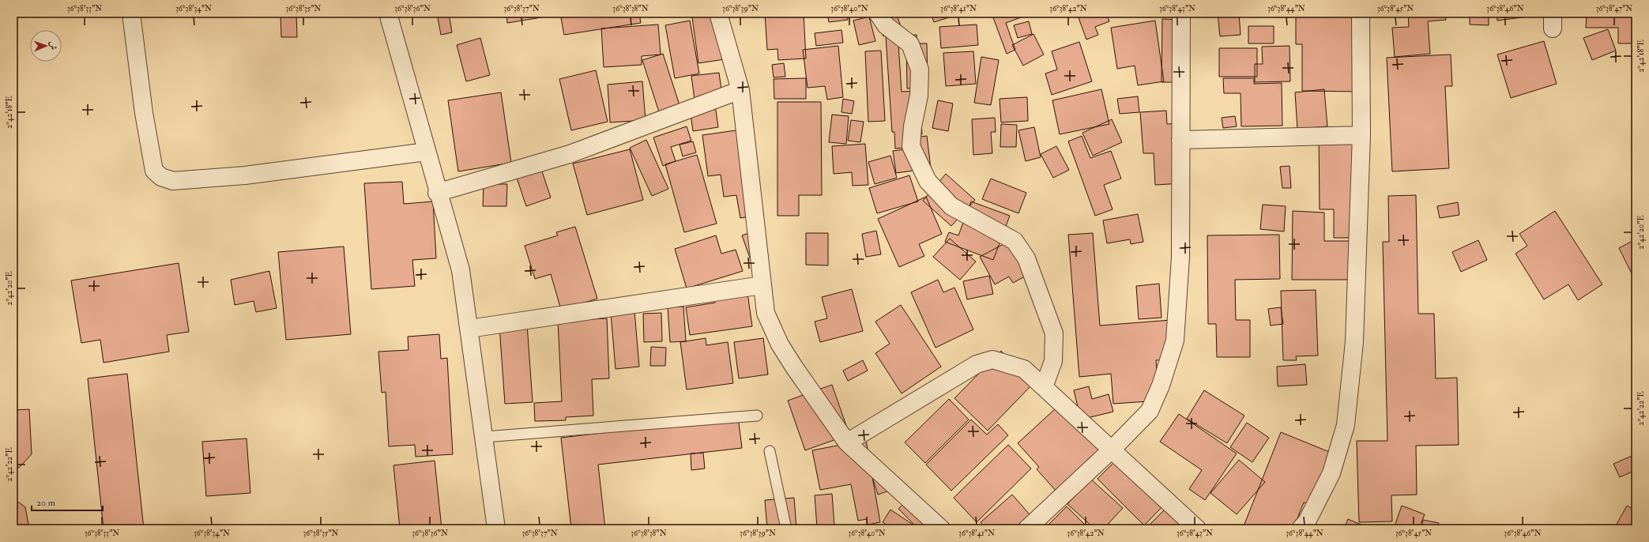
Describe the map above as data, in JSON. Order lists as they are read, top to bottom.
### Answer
{
  "scale_bar": "20 m",
  "north": "right",
  "coordinates": [
    "36°38'33\"N",
    "36°38'34\"N",
    "36°38'35\"N",
    "36°38'36\"N",
    "36°38'37\"N",
    "36°38'38\"N",
    "36°38'39\"N",
    "36°38'40\"N",
    "36°38'41\"N",
    "36°38'42\"N",
    "36°38'43\"N",
    "36°38'44\"N",
    "36°38'45\"N",
    "36°38'46\"N",
    "36°38'47\"N",
    "2°42'18\"E",
    "2°42'20\"E",
    "2°42'22\"E"
  ]
}
